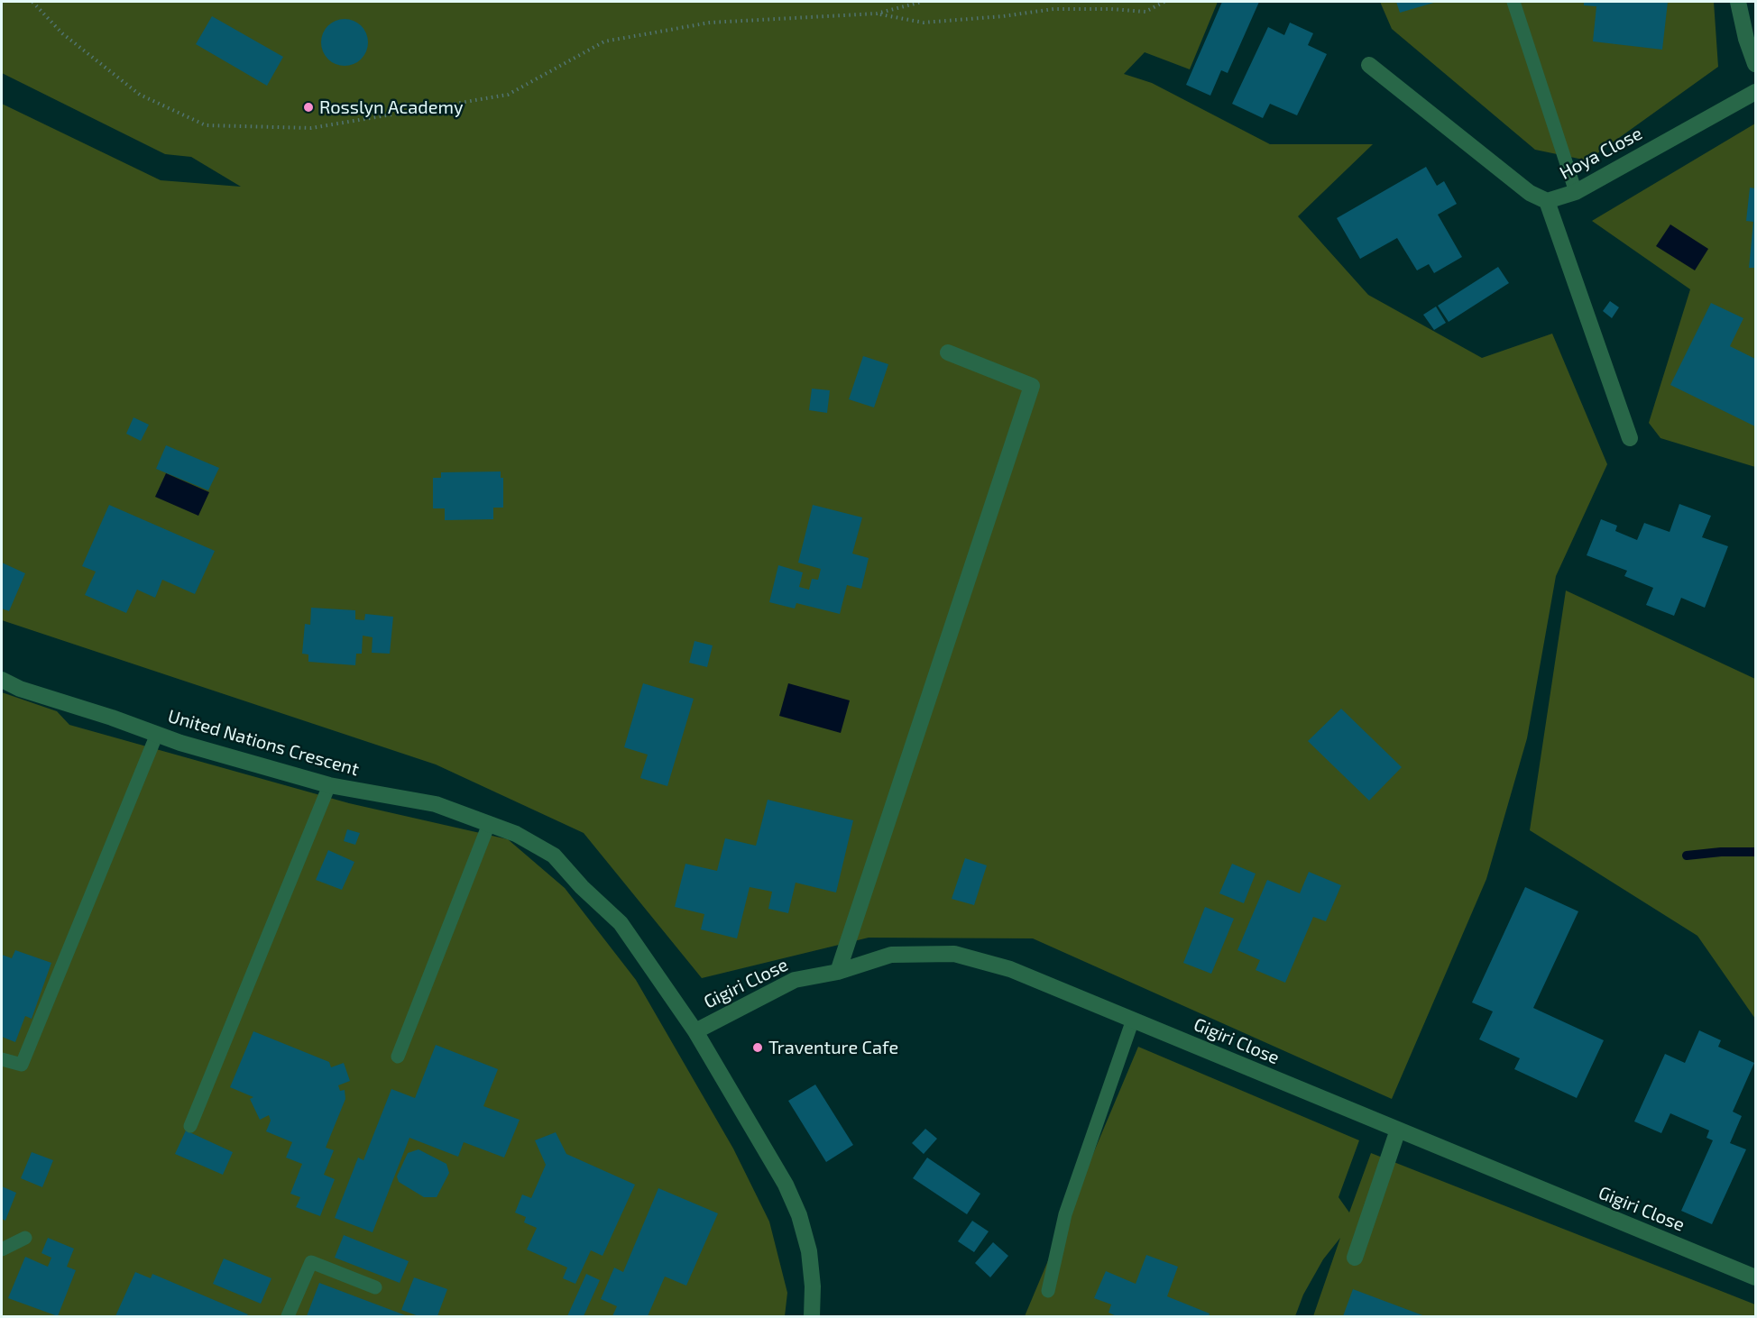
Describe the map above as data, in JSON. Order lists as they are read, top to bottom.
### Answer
{
  "streets": {
    "street": ["Hoya Close", "United Nations Crescent", "Gigiri Close"]
  },
  "crossings": [
    ["United Nations Crescent", "Gigiri Close"]
  ],
  "places": ["Rosslyn Academy", "Traventure Cafe"]
}
